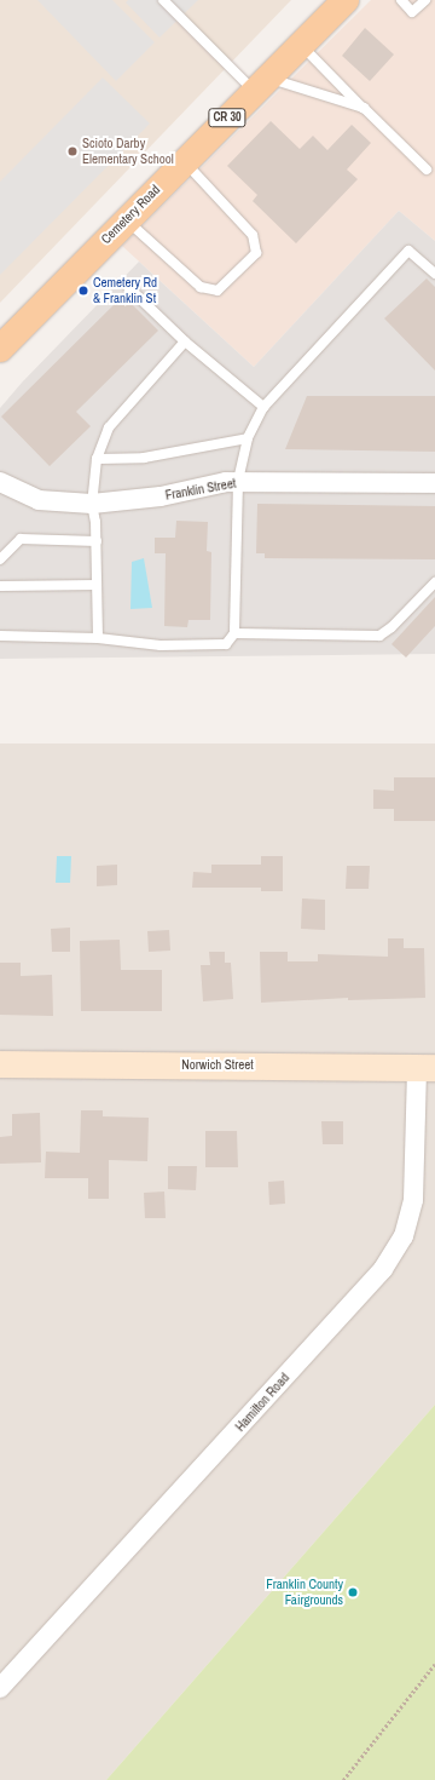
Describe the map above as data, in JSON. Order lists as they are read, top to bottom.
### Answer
{
  "streets": {
    "main road": ["CR 30", "Cemetery Road", "Norwich Street"],
    "street": ["Franklin Street", "Hamilton Road"]
  },
  "crossings": [
    ["Norwich Street", "Hamilton Road"]
  ],
  "places": ["Scioto Darby Elementary School", "Cemetery Rd & Franklin St", "Franklin County Fairgrounds"]
}
